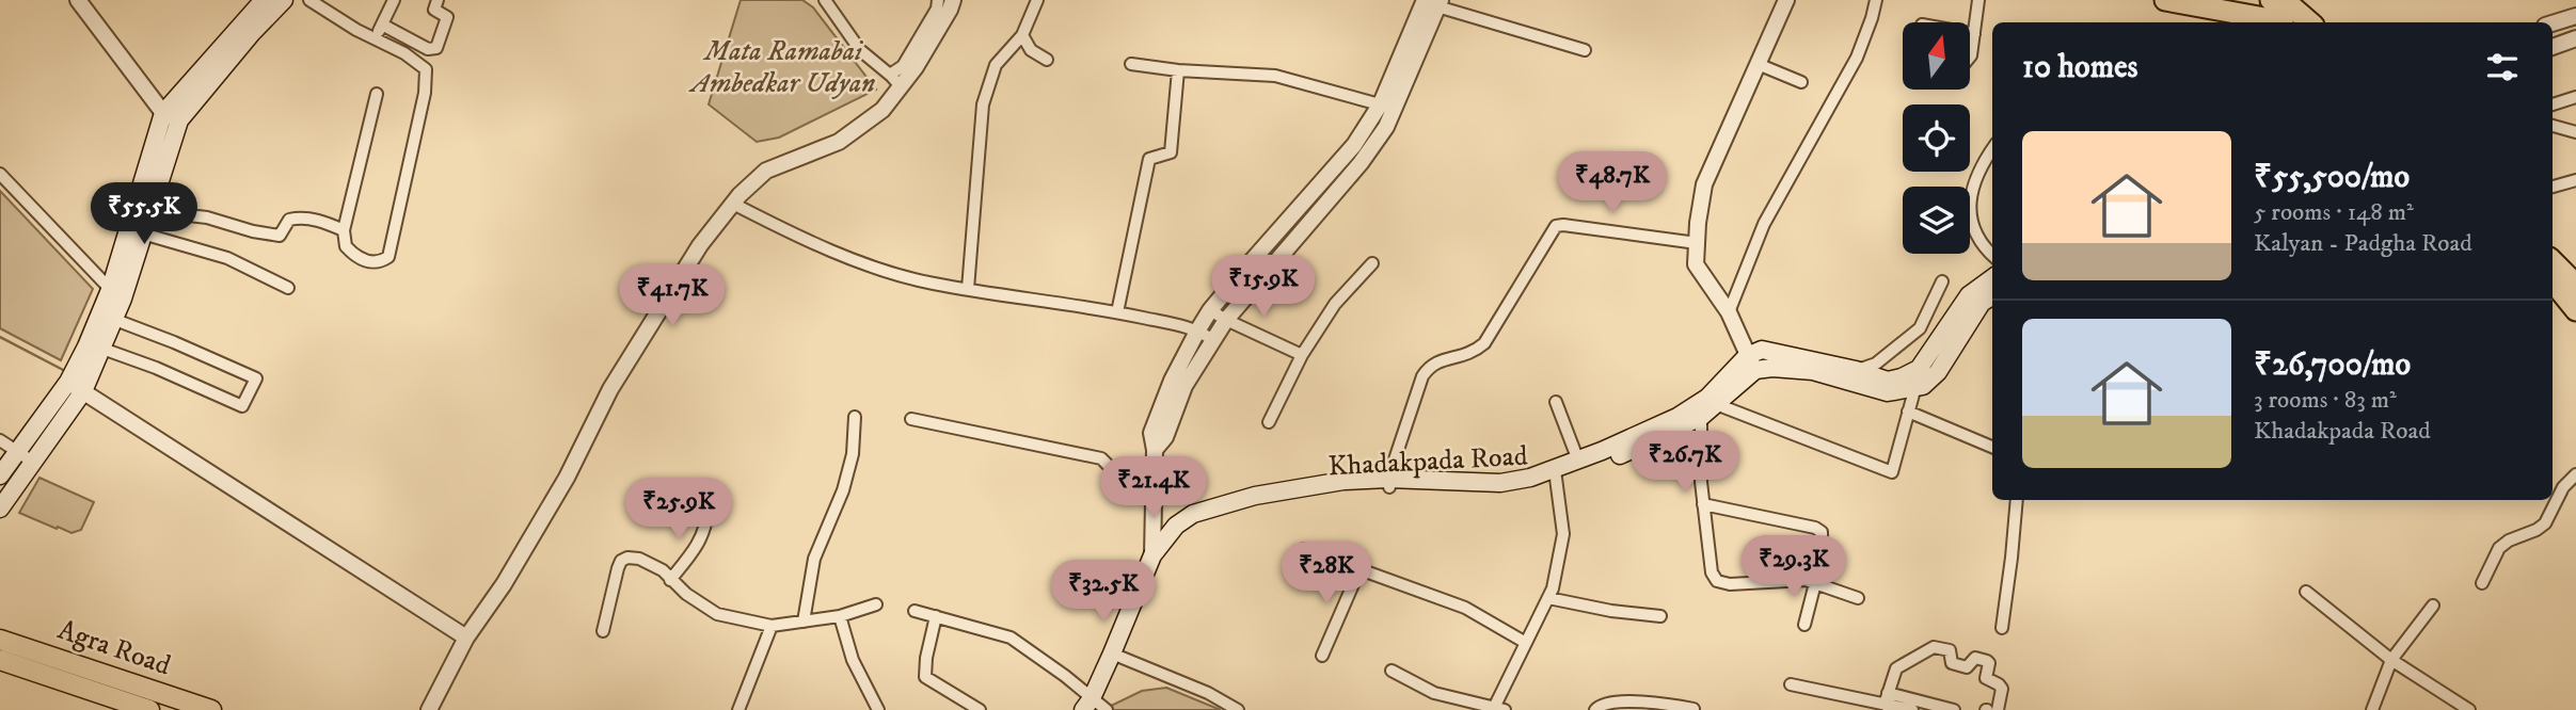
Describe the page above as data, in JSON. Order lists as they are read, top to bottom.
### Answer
{
  "streets": {
    "main road": ["Khadakpada Road", "Agra Road"]
  },
  "parks": ["Mata Ramabai Ambedkar Udyan"],
  "north": "top",
  "page": {
    "heading": "10 homes",
    "list": [
      {
        "name": "₹55,500/mo",
        "note": "5 rooms · 148 m² · Kalyan - Padgha Road"
      },
      {
        "name": "₹26,700/mo",
        "note": "3 rooms · 83 m² · Khadakpada Road"
      }
    ],
    "price": [
      "₹48.7K",
      "₹55.5K",
      "₹15.9K",
      "₹41.7K",
      "₹26.7K",
      "₹21.4K",
      "₹25.9K",
      "₹29.3K",
      "₹28K",
      "₹32.5K"
    ]
  }
}
